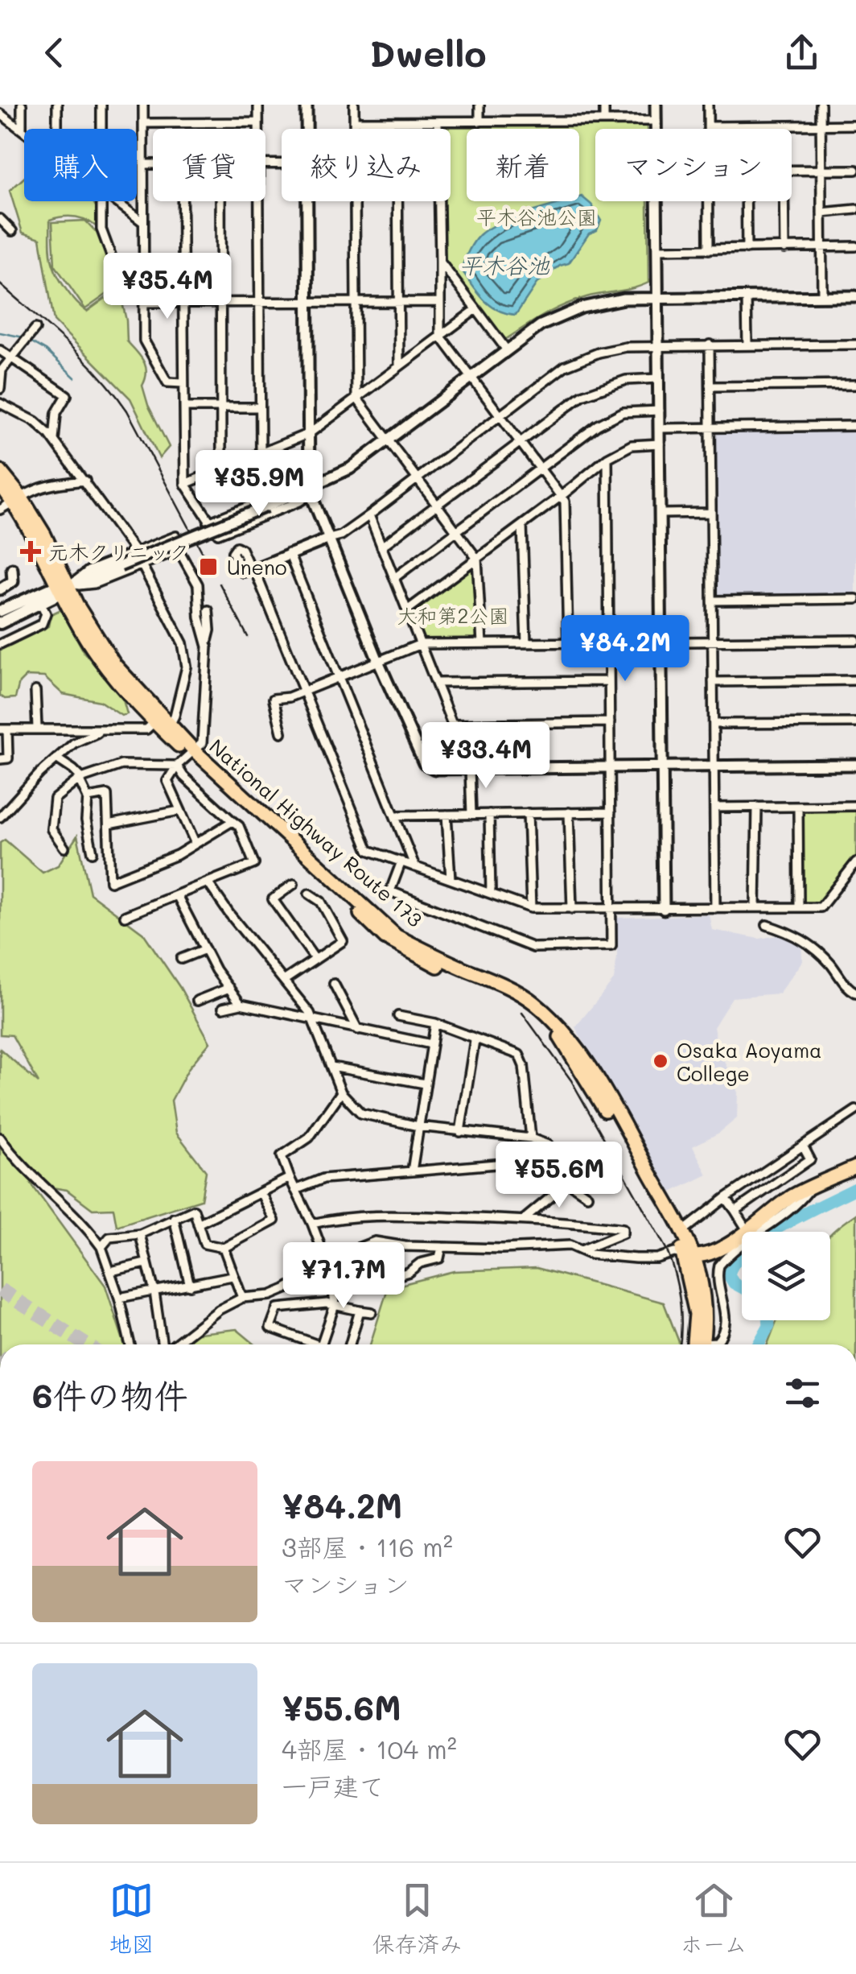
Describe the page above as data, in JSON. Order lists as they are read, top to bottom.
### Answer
{
  "streets": {
    "highway": ["National Highway Route 173"]
  },
  "water": ["平木谷池"],
  "parks": ["平木谷池公園", "大和第2公園"],
  "places": {
    "health": ["元木クリニック"],
    "transit": ["Uneno"],
    "other": ["Osaka Aoyama College"]
  },
  "page": {
    "header": "Dwello",
    "chip": [
      "購入",
      "賃貸",
      "絞り込み",
      "新着",
      "マンション"
    ],
    "price": [
      "¥35.4M",
      "¥35.9M",
      "¥84.2M",
      "¥33.4M",
      "¥55.6M",
      "¥71.7M"
    ],
    "heading": "6件の物件",
    "list": [
      {
        "name": "¥84.2M",
        "note": "3部屋 · 116 m² · マンション"
      },
      {
        "name": "¥55.6M",
        "note": "4部屋 · 104 m² · 一戸建て"
      }
    ],
    "tabs": ["地図", "保存済み", "ホーム"]
  }
}
